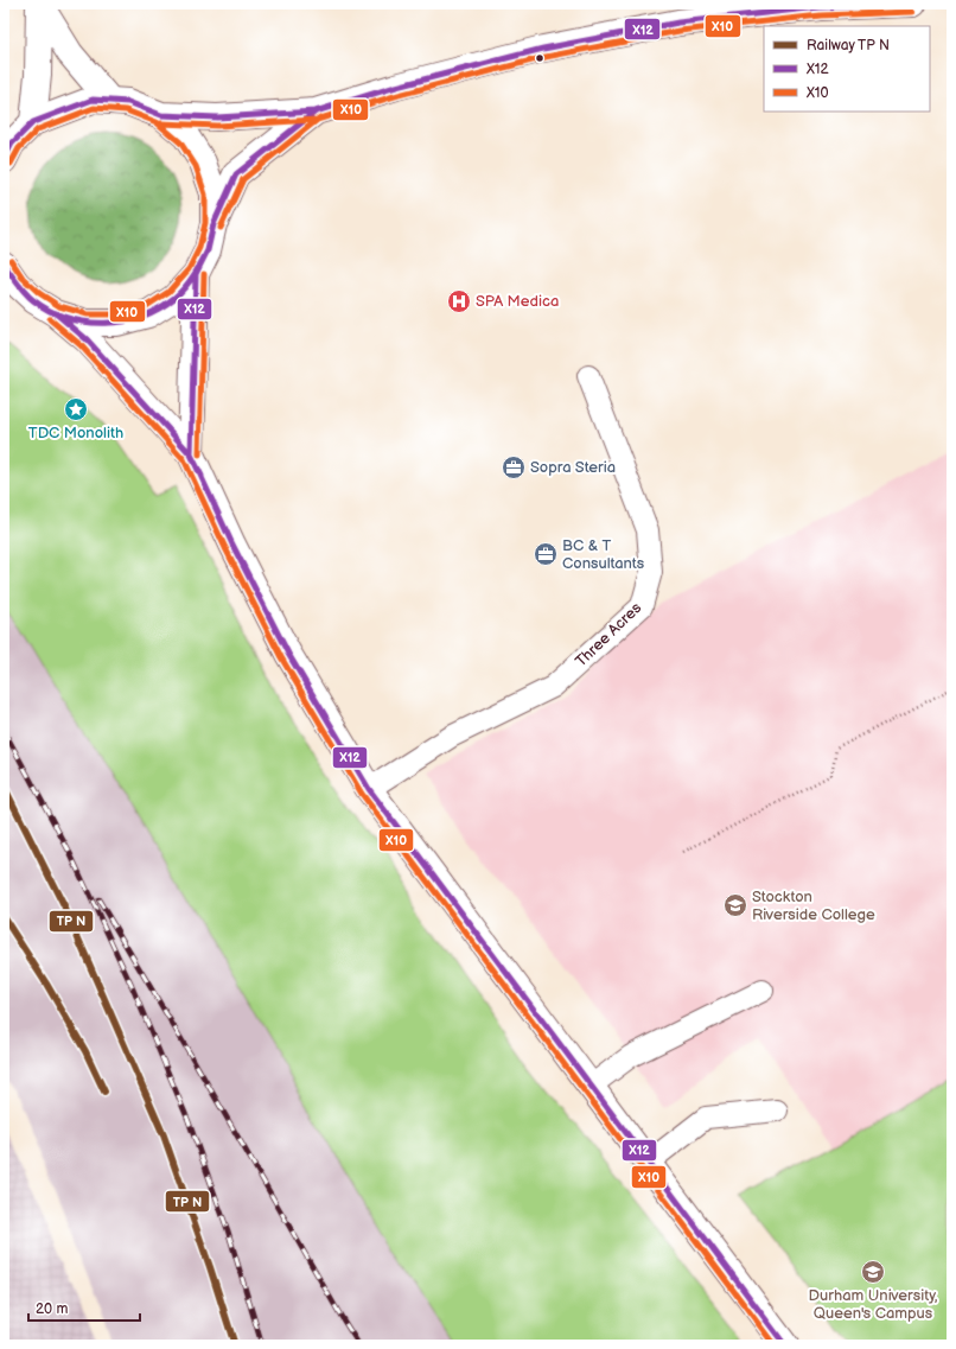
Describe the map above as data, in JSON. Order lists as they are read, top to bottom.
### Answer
{
  "streets": {
    "lane": ["Three Acres"]
  },
  "places": {
    "hospital": ["SPA Medica"],
    "place": ["TDC Monolith"],
    "office": ["Sopra Steria", "BC & T Consultants"],
    "school or university": ["Stockton Riverside College", "Durham University, Queen's Campus"]
  },
  "lines": ["transit line X12", "transit line X10"],
  "legend": ["Railway TP N", "X12", "X10"],
  "scale_bar": "20 m"
}
